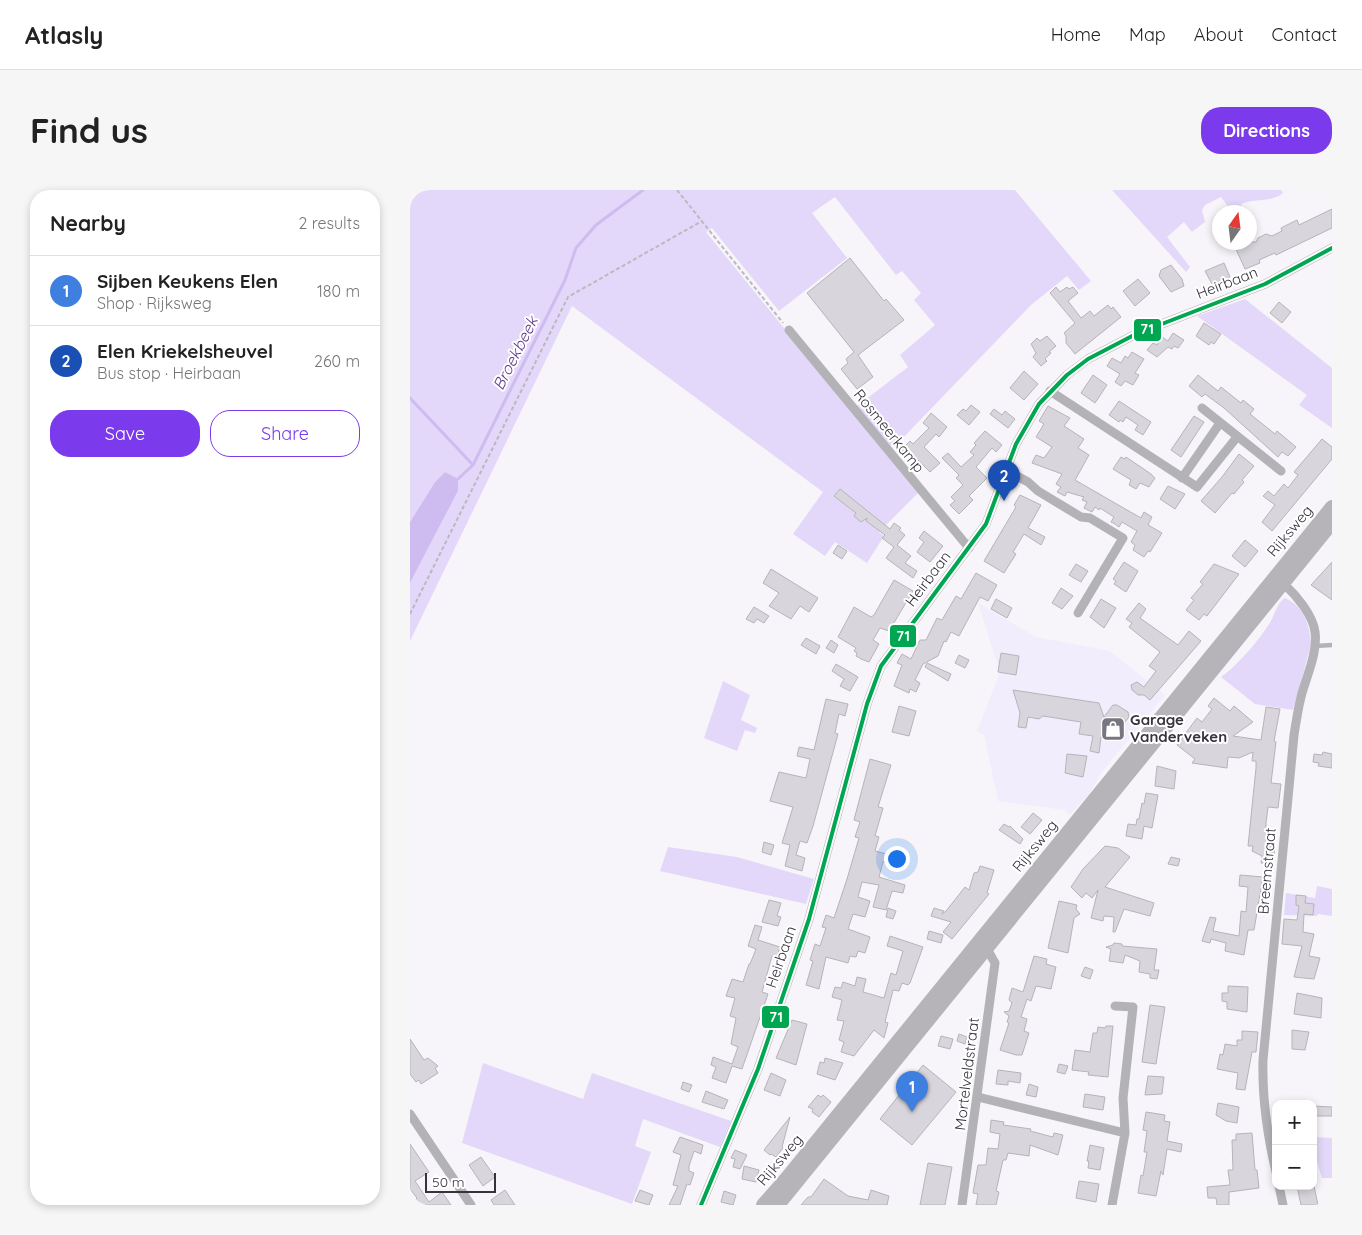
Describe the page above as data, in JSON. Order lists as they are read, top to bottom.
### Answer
{
  "streets": {
    "main road": ["Rijksweg"],
    "street": [
      "Heirbaan",
      "Rosmeerkamp",
      "Breemstraat",
      "Mortelveldstraat"
    ]
  },
  "crossings": [
    ["Heirbaan", "Rosmeerkamp"],
    ["Rijksweg", "Breemstraat"],
    ["Rijksweg", "Mortelveldstraat"]
  ],
  "water": ["Broekbeek"],
  "places": {
    "shop": ["Garage Vanderveken"]
  },
  "lines": ["transit line 71"],
  "scale_bar": "50 m",
  "north": "top",
  "page": {
    "header": "Atlasly",
    "nav": [
      "Home",
      "Map",
      "About",
      "Contact"
    ],
    "buttons": [
      "Directions",
      ["Save", "Share"]
    ],
    "title": "Find us",
    "heading": ["Nearby", "2 results"],
    "list": [
      {
        "mark": "1",
        "name": "Sijben Keukens Elen",
        "note": "Shop · Rijksweg",
        "value": "180 m"
      },
      {
        "mark": "2",
        "name": "Elen Kriekelsheuvel",
        "note": "Bus stop · Heirbaan",
        "value": "260 m"
      }
    ],
    "pins": ["2", "1"],
    "map_buttons": ["+", "−"],
    "scale": "50 m"
  }
}
